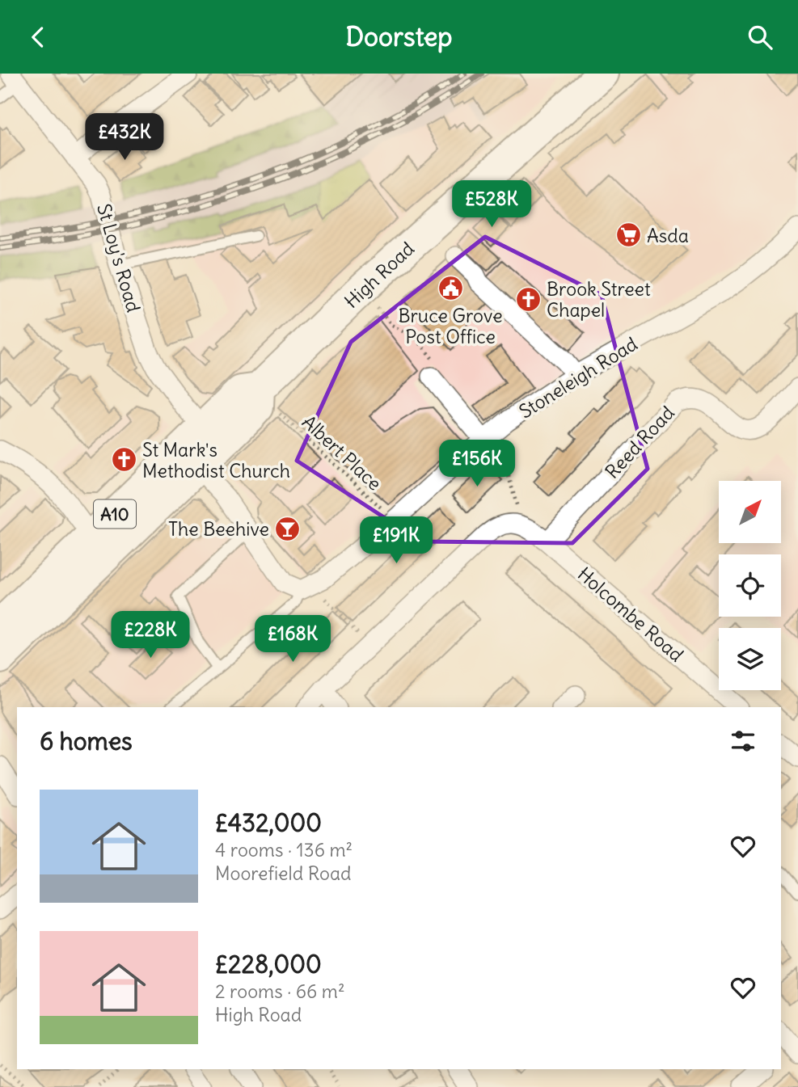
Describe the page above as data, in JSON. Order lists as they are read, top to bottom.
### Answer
{
  "streets": {
    "highway": ["High Road", "A10"],
    "street": [
      "St Loy's Road",
      "Stoneleigh Road",
      "Reed Road",
      "Holcombe Road"
    ],
    "path": ["Albert Place"]
  },
  "crossings": [
    ["St Loy's Road", "High Road"],
    ["Stoneleigh Road", "Albert Place"],
    ["Reed Road", "Holcombe Road"]
  ],
  "places": {
    "supermarket": ["Asda"],
    "public building": ["Bruce Grove Post Office"],
    "church": ["Brook Street Chapel", "St Mark's Methodist Church"],
    "bar": ["The Beehive"]
  },
  "north": "top right",
  "page": {
    "header": "Doorstep",
    "price": [
      "£432K",
      "£528K",
      "£156K",
      "£191K",
      "£228K",
      "£168K"
    ],
    "heading": "6 homes",
    "list": [
      {
        "name": "£432,000",
        "note": "4 rooms · 136 m² · Moorefield Road"
      },
      {
        "name": "£228,000",
        "note": "2 rooms · 66 m² · High Road"
      }
    ]
  }
}
